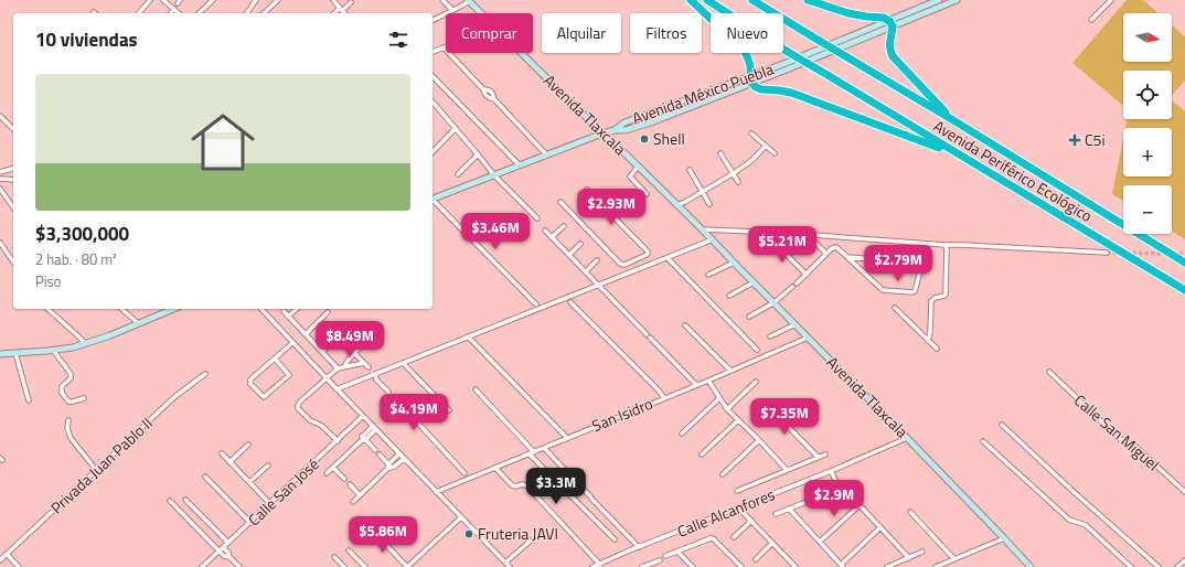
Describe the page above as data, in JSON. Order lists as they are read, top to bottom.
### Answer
{
  "streets": {
    "highway": ["Avenida Periférico Ecológico"],
    "street": [
      "Avenida México Puebla",
      "Avenida Tlaxcala",
      "San Isidro",
      "Calle San Miguel",
      "Privada Juan Pablo II",
      "Calle San José",
      "Calle Alcanfores"
    ]
  },
  "crossings": [
    ["Avenida México Puebla", "Avenida Tlaxcala"],
    ["Avenida Tlaxcala", "San Isidro"],
    ["Avenida Tlaxcala", "Calle Alcanfores"]
  ],
  "places": {
    "other": ["Shell", "Fruteria JAVI"],
    "health": ["C5i"]
  },
  "north": "right",
  "page": {
    "map_buttons": ["+", "−"],
    "chip": [
      "Comprar",
      "Alquilar",
      "Filtros",
      "Nuevo"
    ],
    "heading": "10 viviendas",
    "list": [
      {
        "name": "$3,300,000",
        "note": "2 hab. · 80 m² · Piso"
      }
    ],
    "price": [
      "$2.93M",
      "$3.46M",
      "$5.21M",
      "$2.79M",
      "$8.49M",
      "$4.19M",
      "$7.35M",
      "$3.3M",
      "$2.9M",
      "$5.86M"
    ]
  }
}
